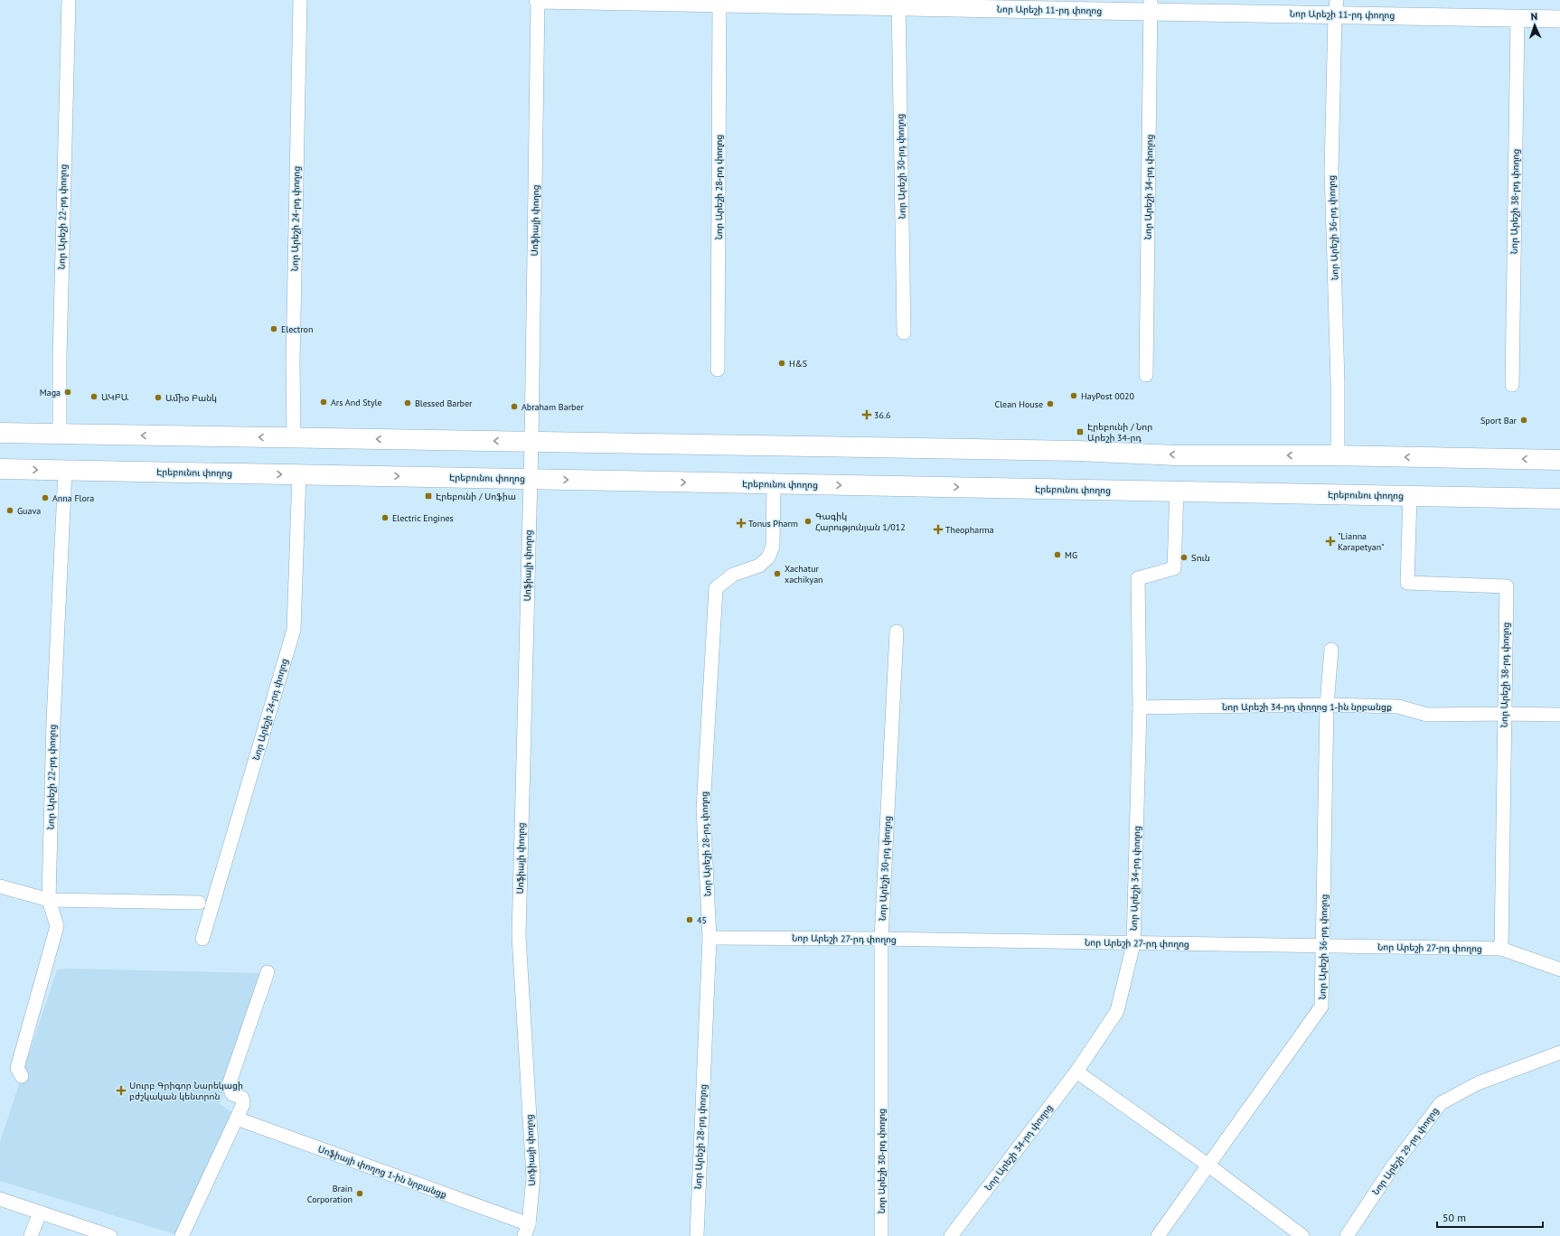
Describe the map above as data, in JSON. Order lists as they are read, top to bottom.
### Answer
{
  "streets": {
    "main road": ["Էրեբունու փողոց"],
    "street": [
      "Նոր Արեշի 11-րդ փողոց",
      "Նոր Արեշի 30-րդ փողոց",
      "Նոր Արեշի 28-րդ փողոց",
      "Նոր Արեշի 34-րդ փողոց",
      "Նոր Արեշի 38-րդ փողոց",
      "Նոր Արեշի 22-րդ փողոց",
      "Նոր Արեշի 24-րդ փողոց",
      "Սոֆիայի փողոց",
      "Նոր Արեշի 36-րդ փողոց",
      "Նոր Արեշի 34-րդ փողոց 1-ին նրբանցք",
      "Նոր Արեշի 27-րդ փողոց",
      "Նոր Արեշի 29-րդ փողոց",
      "Սոֆիայի փողոց 1-ին նրբանցք"
    ]
  },
  "crossings": [
    ["Նոր Արեշի 11-րդ փողոց", "Նոր Արեշի 30-րդ փողոց"],
    ["Նոր Արեշի 11-րդ փողոց", "Նոր Արեշի 28-րդ փողոց"],
    ["Նոր Արեշի 11-րդ փողոց", "Նոր Արեշի 34-րդ փողոց"],
    ["Նոր Արեշի 11-րդ փողոց", "Նոր Արեշի 38-րդ փողոց"],
    ["Նոր Արեշի 11-րդ փողոց", "Սոֆիայի փողոց"],
    ["Նոր Արեշի 11-րդ փողոց", "Նոր Արեշի 36-րդ փողոց"],
    ["Նոր Արեշի 30-րդ փողոց", "Նոր Արեշի 27-րդ փողոց"],
    ["Նոր Արեշի 28-րդ փողոց", "Էրեբունու փողոց"],
    ["Նոր Արեշի 28-րդ փողոց", "Նոր Արեշի 27-րդ փողոց"],
    ["Նոր Արեշի 34-րդ փողոց", "Էրեբունու փողոց"],
    ["Նոր Արեշի 34-րդ փողոց", "Նոր Արեշի 34-րդ փողոց 1-ին նրբանցք"],
    ["Նոր Արեշի 34-րդ փողոց", "Նոր Արեշի 27-րդ փողոց"],
    ["Նոր Արեշի 38-րդ փողոց", "Էրեբունու փողոց"],
    ["Նոր Արեշի 38-րդ փողոց", "Նոր Արեշի 34-րդ փողոց 1-ին նրբանցք"],
    ["Նոր Արեշի 38-րդ փողոց", "Նոր Արեշի 27-րդ փողոց"],
    ["Նոր Արեշի 22-րդ փողոց", "Էրեբունու փողոց"],
    ["Նոր Արեշի 24-րդ փողոց", "Էրեբունու փողոց"],
    ["Սոֆիայի փողոց", "Էրեբունու փողոց"],
    ["Սոֆիայի փողոց", "Սոֆիայի փողոց 1-ին նրբանցք"],
    ["Նոր Արեշի 36-րդ փողոց", "Նոր Արեշի 34-րդ փողոց 1-ին նրբանցք"],
    ["Նոր Արեշի 36-րդ փողոց", "Նոր Արեշի 27-րդ փողոց"]
  ],
  "places": {
    "other": [
      "Electron",
      "H&S",
      "Maga",
      "HayPost 0020",
      "ԱԿԲԱ",
      "Ամիօ Բանկ",
      "Ars And Style",
      "Blessed Barber",
      "Clean House",
      "Abraham Barber",
      "Sport Bar",
      "Anna Flora",
      "Guava",
      "Electric Engines",
      "Գագիկ Հարությունյան 1/012",
      "MG",
      "Տուն",
      "Xachatur xachikyan",
      "45",
      "Brain Corporation"
    ],
    "health": [
      "36.6",
      "Tonus Pharm",
      "Theopharma",
      "\"Lianna Karapetyan\"",
      "Սուրբ Գրիգոր Նարեկացի բժշկական կենտրոն"
    ],
    "transit": ["Էրեբունի / Նոր Արեշի 34-րդ", "Էրեբունի / Սոֆիա"]
  },
  "scale_bar": "50 m",
  "north": "top"
}
